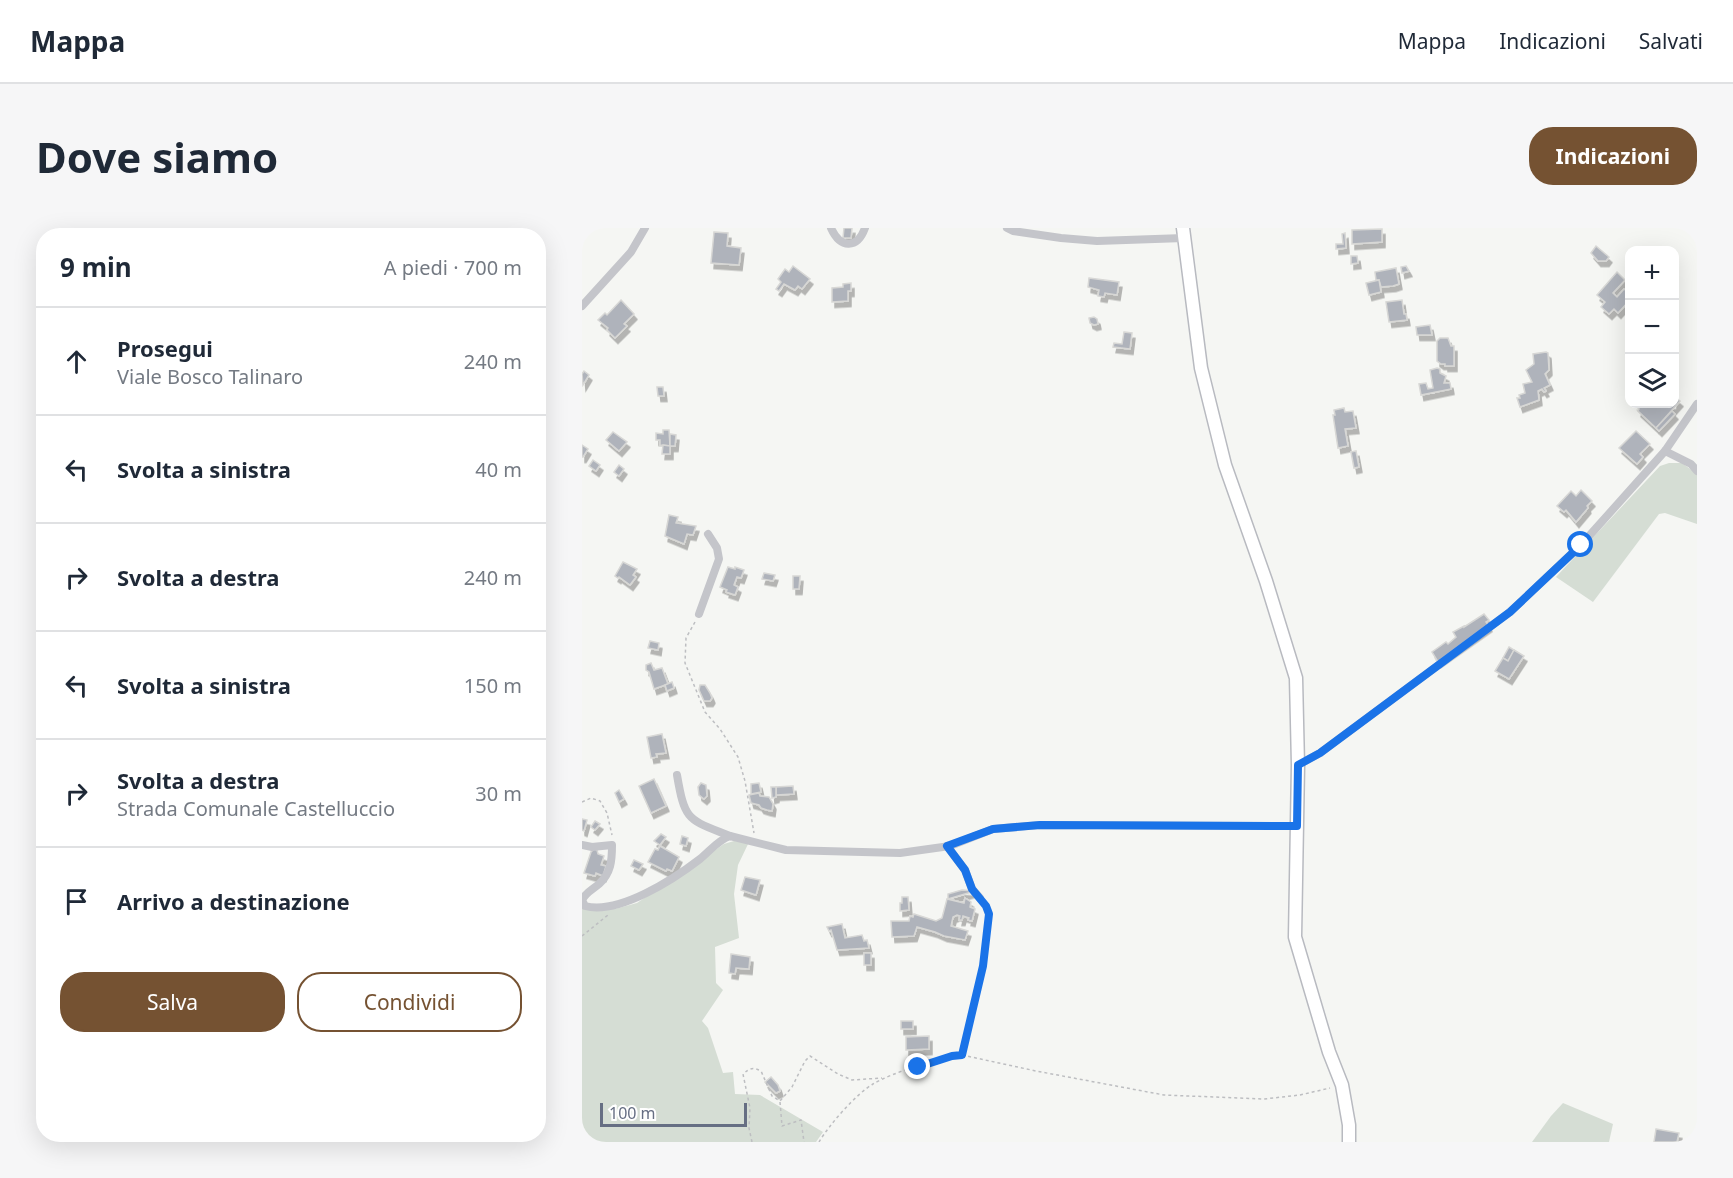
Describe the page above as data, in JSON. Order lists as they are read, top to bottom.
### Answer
{
  "scale_bar": "100 m",
  "page": {
    "header": "Mappa",
    "nav": ["Mappa", "Indicazioni", "Salvati"],
    "buttons": [
      "Indicazioni",
      ["Salva", "Condividi"]
    ],
    "title": "Dove siamo",
    "heading": ["9 min", "A piedi · 700 m"],
    "map_buttons": ["+", "−"],
    "list": [
      ["Prosegui", "Viale Bosco Talinaro", "240 m"],
      ["Svolta a sinistra", "40 m"],
      ["Svolta a destra", "240 m"],
      ["Svolta a sinistra", "150 m"],
      ["Svolta a destra", "Strada Comunale Castelluccio", "30 m"],
      "Arrivo a destinazione"
    ],
    "scale": "100 m"
  }
}
